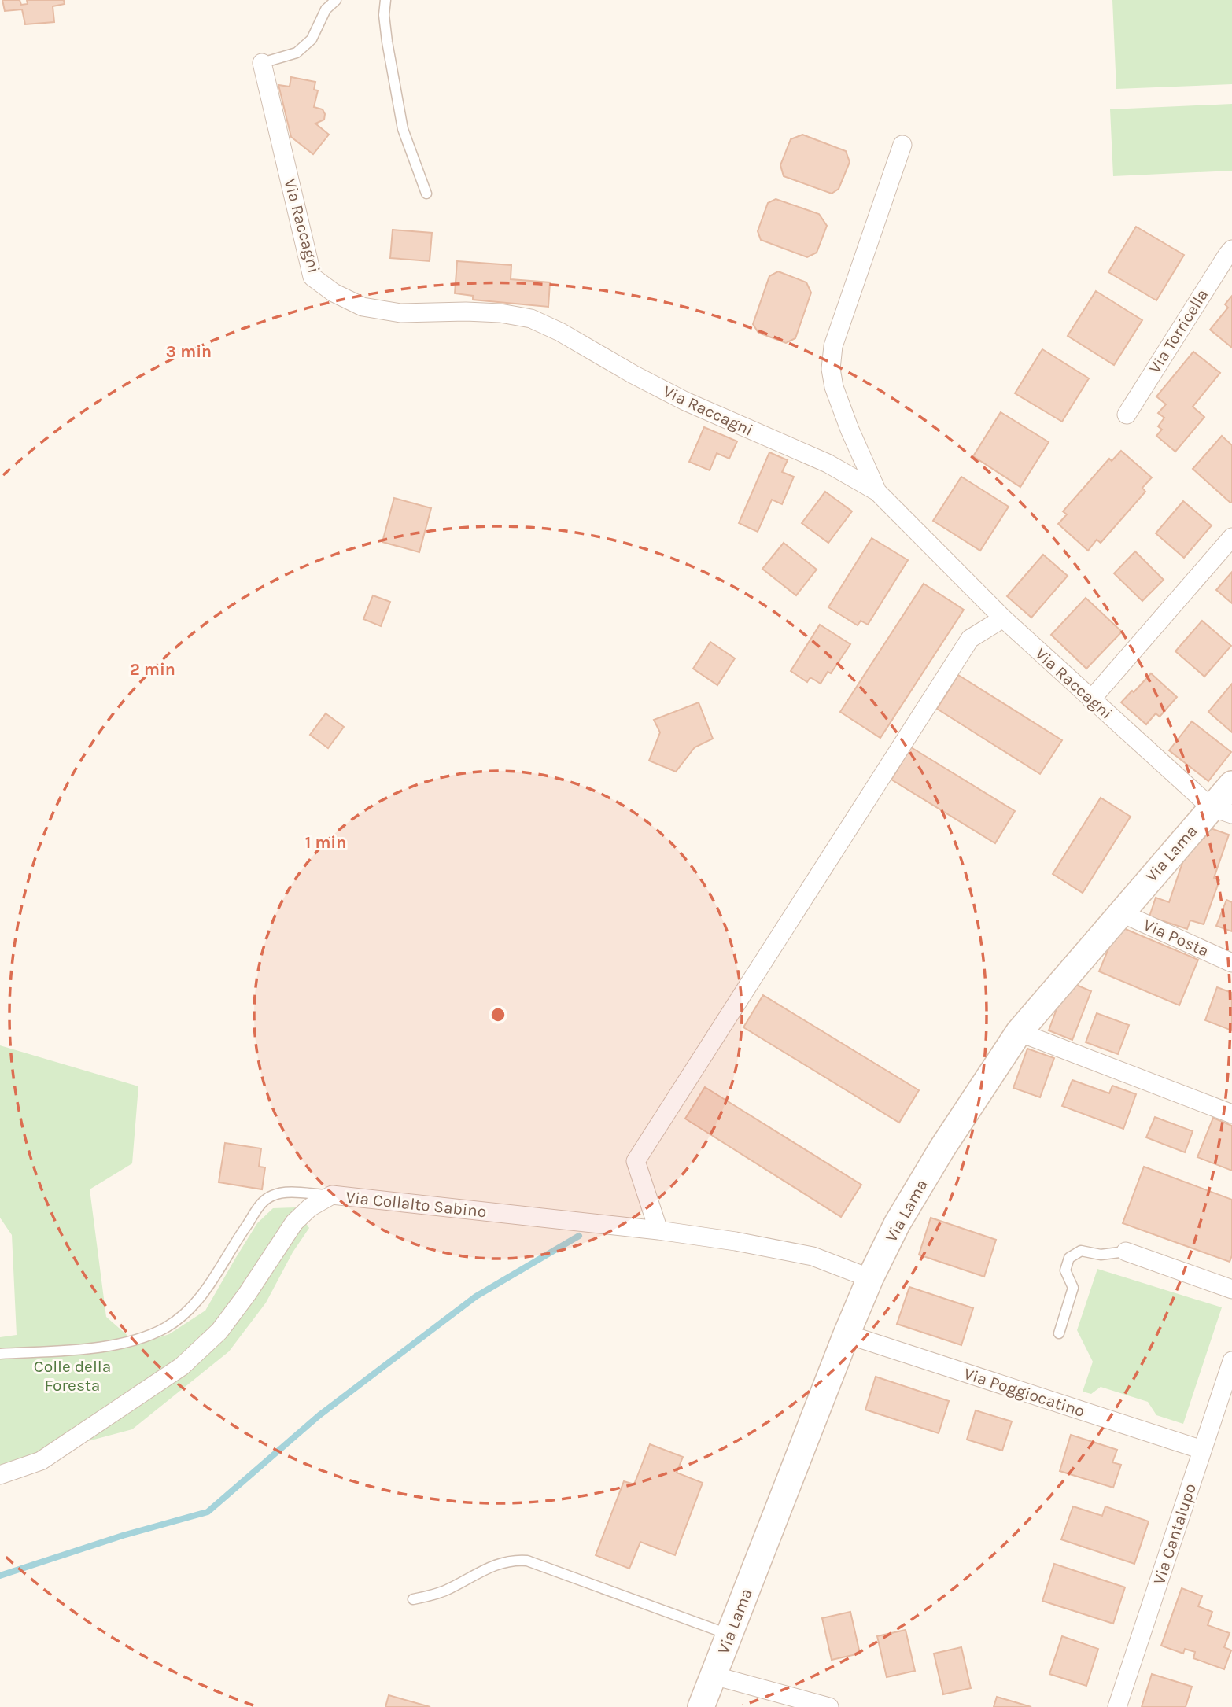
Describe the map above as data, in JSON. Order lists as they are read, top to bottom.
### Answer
{
  "streets": {
    "main road": ["Via Lama"],
    "street": [
      "Via Raccagni",
      "Via Torricella",
      "Via Posta",
      "Via Collalto Sabino",
      "Via Poggiocatino",
      "Via Cantalupo"
    ]
  },
  "crossings": [
    ["Via Raccagni", "Via Lama"],
    ["Via Lama", "Via Posta"],
    ["Via Lama", "Via Collalto Sabino"],
    ["Via Lama", "Via Poggiocatino"],
    ["Via Poggiocatino", "Via Cantalupo"]
  ],
  "parks": ["Colle della Foresta"],
  "rings": ["3 min", "2 min", "1 min"]
}
